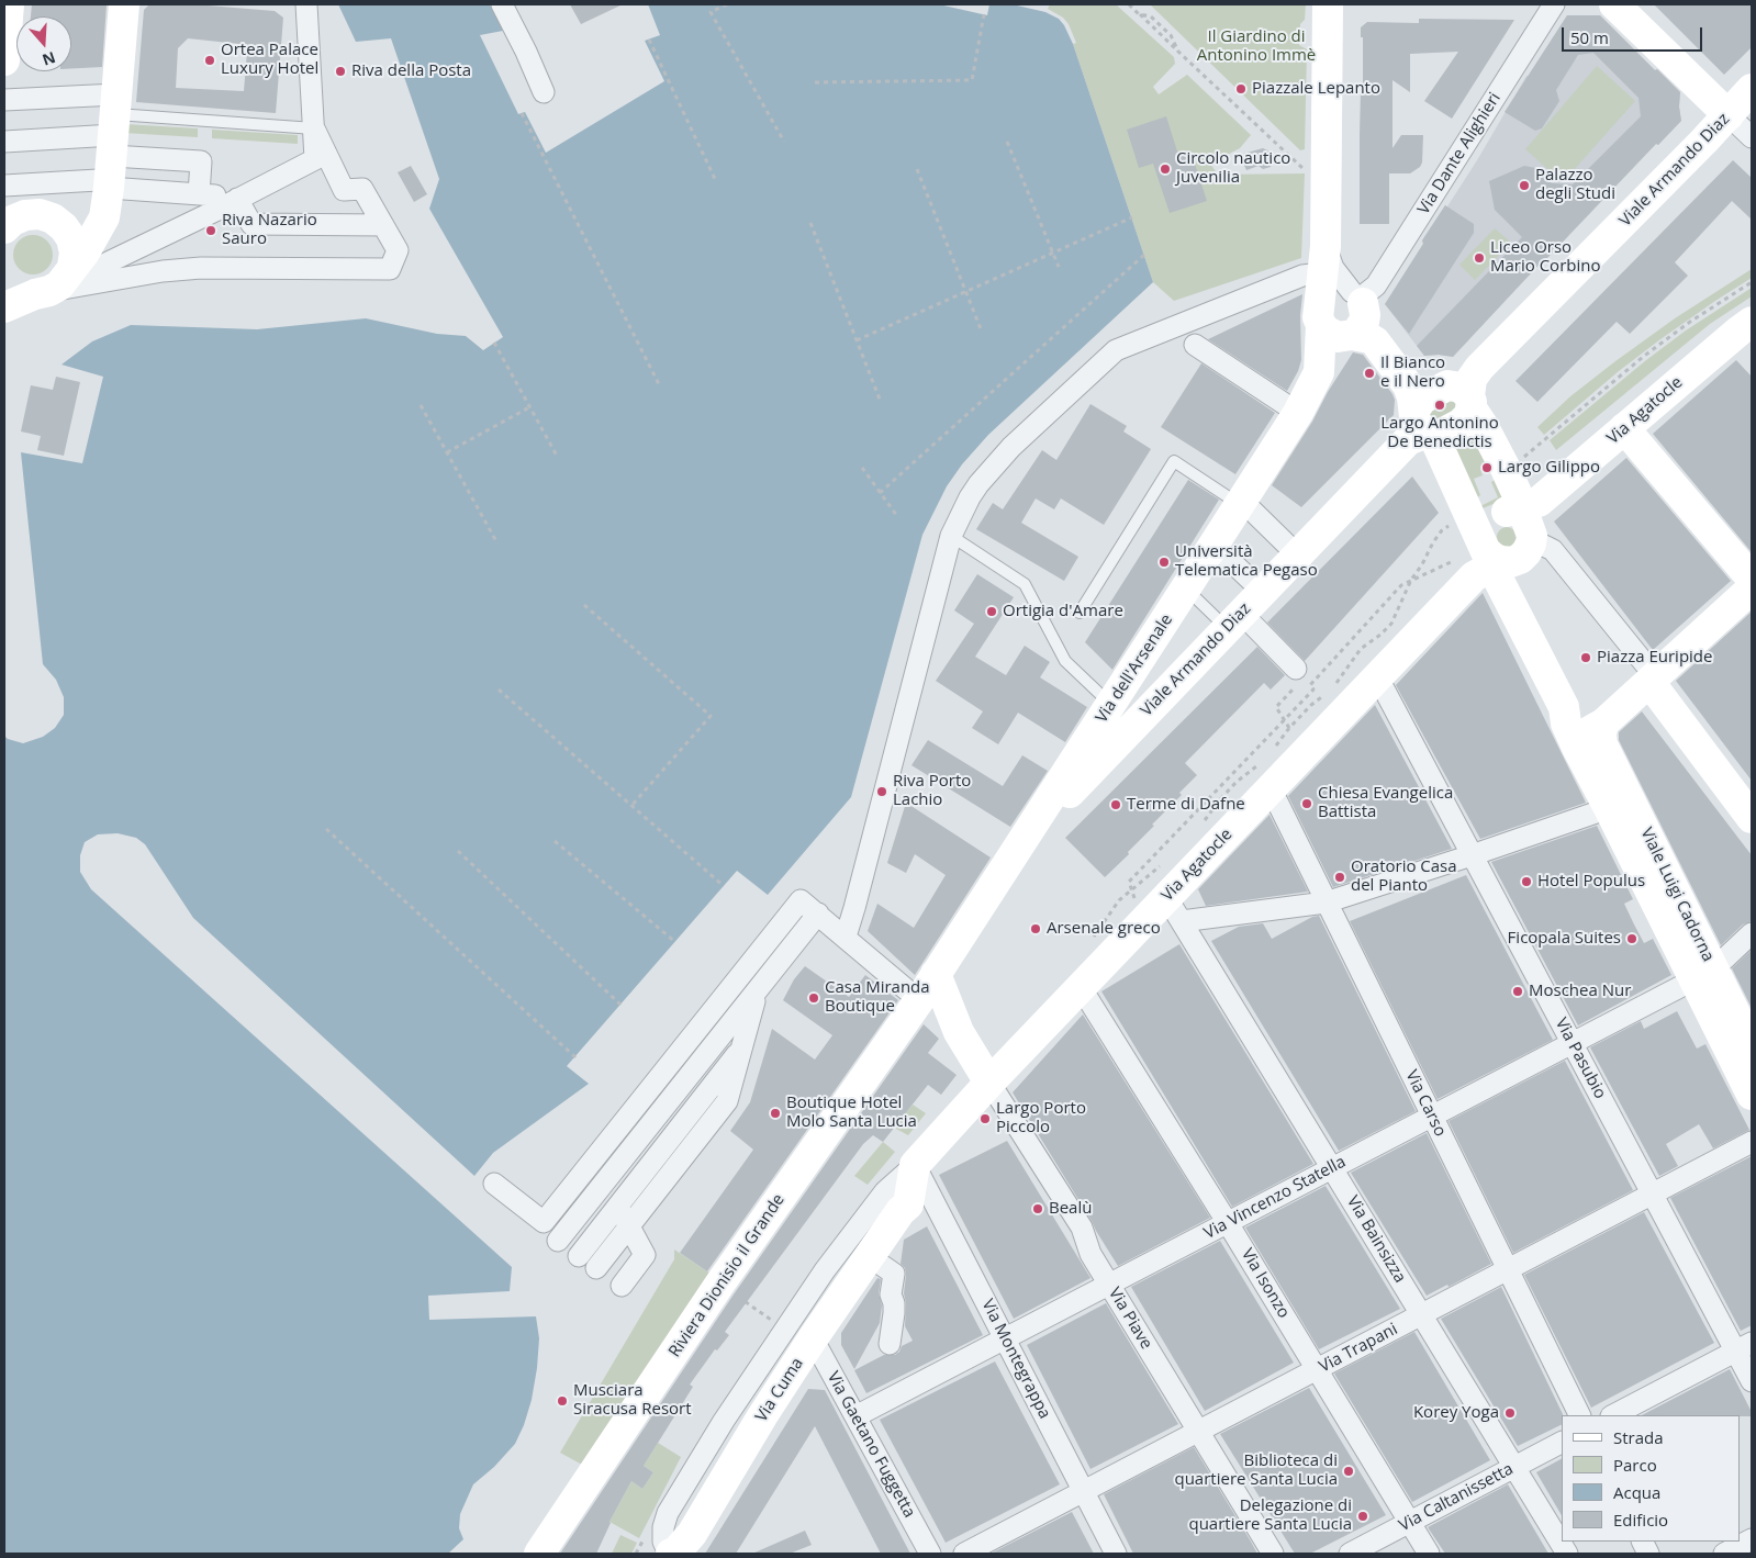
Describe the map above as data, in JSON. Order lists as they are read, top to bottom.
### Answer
{
  "streets": {
    "street": [
      "Via Dante Alighieri",
      "Viale Armando Diaz",
      "Via Agatocle",
      "Via dell'Arsenale",
      "Viale Luigi Cadorna",
      "Via Pasubio",
      "Via Carso",
      "Via Vincenzo Statella",
      "Via Bainsizza",
      "Riviera Dionisio il Grande",
      "Via Isonzo",
      "Via Piave",
      "Via Trapani",
      "Via Montegrappa",
      "Via Cuma",
      "Via Gaetano Fuggetta",
      "Via Caltanissetta"
    ]
  },
  "crossings": [
    ["Via Dante Alighieri", "Via dell'Arsenale"],
    ["Viale Armando Diaz", "Via dell'Arsenale"],
    ["Via Agatocle", "Via Pasubio"],
    ["Via Agatocle", "Via Carso"],
    ["Via Agatocle", "Via Bainsizza"],
    ["Via Agatocle", "Via Isonzo"],
    ["Via Agatocle", "Via Piave"],
    ["Via Agatocle", "Via Montegrappa"],
    ["Via Agatocle", "Via Cuma"],
    ["Via dell'Arsenale", "Riviera Dionisio il Grande"],
    ["Viale Luigi Cadorna", "Via Vincenzo Statella"],
    ["Via Pasubio", "Via Vincenzo Statella"],
    ["Via Pasubio", "Via Trapani"],
    ["Via Carso", "Via Vincenzo Statella"],
    ["Via Carso", "Via Trapani"],
    ["Via Vincenzo Statella", "Via Bainsizza"],
    ["Via Vincenzo Statella", "Via Isonzo"],
    ["Via Vincenzo Statella", "Via Piave"],
    ["Via Vincenzo Statella", "Via Montegrappa"],
    ["Via Vincenzo Statella", "Via Gaetano Fuggetta"],
    ["Via Bainsizza", "Via Trapani"],
    ["Via Bainsizza", "Via Caltanissetta"],
    ["Via Isonzo", "Via Trapani"],
    ["Via Isonzo", "Via Caltanissetta"],
    ["Via Piave", "Via Trapani"],
    ["Via Trapani", "Via Montegrappa"],
    ["Via Montegrappa", "Via Cuma"],
    ["Via Cuma", "Via Gaetano Fuggetta"]
  ],
  "parks": ["Il Giardino di Antonino Immè"],
  "places": [
    "Ortea Palace Luxury Hotel",
    "Riva della Posta",
    "Piazzale Lepanto",
    "Circolo nautico Juvenilia",
    "Palazzo degli Studi",
    "Riva Nazario Sauro",
    "Liceo Orso Mario Corbino",
    "Il Bianco e il Nero",
    "Largo Antonino De Benedictis",
    "Largo Gilippo",
    "Università Telematica Pegaso",
    "Ortigia d'Amare",
    "Piazza Euripide",
    "Riva Porto Lachio",
    "Chiesa Evangelica Battista",
    "Terme di Dafne",
    "Oratorio Casa del Pianto",
    "Hotel Populus",
    "Arsenale greco",
    "Ficopala Suites",
    "Moschea Nur",
    "Casa Miranda Boutique",
    "Boutique Hotel Molo Santa Lucia",
    "Largo Porto Piccolo",
    "Bealù",
    "Musciara Siracusa Resort",
    "Korey Yoga",
    "Biblioteca di quartiere Santa Lucia",
    "Delegazione di quartiere Santa Lucia"
  ],
  "legend": [
    "Strada",
    "Parco",
    "Acqua",
    "Edificio"
  ],
  "scale_bar": "50 m",
  "north": "bottom"
}
